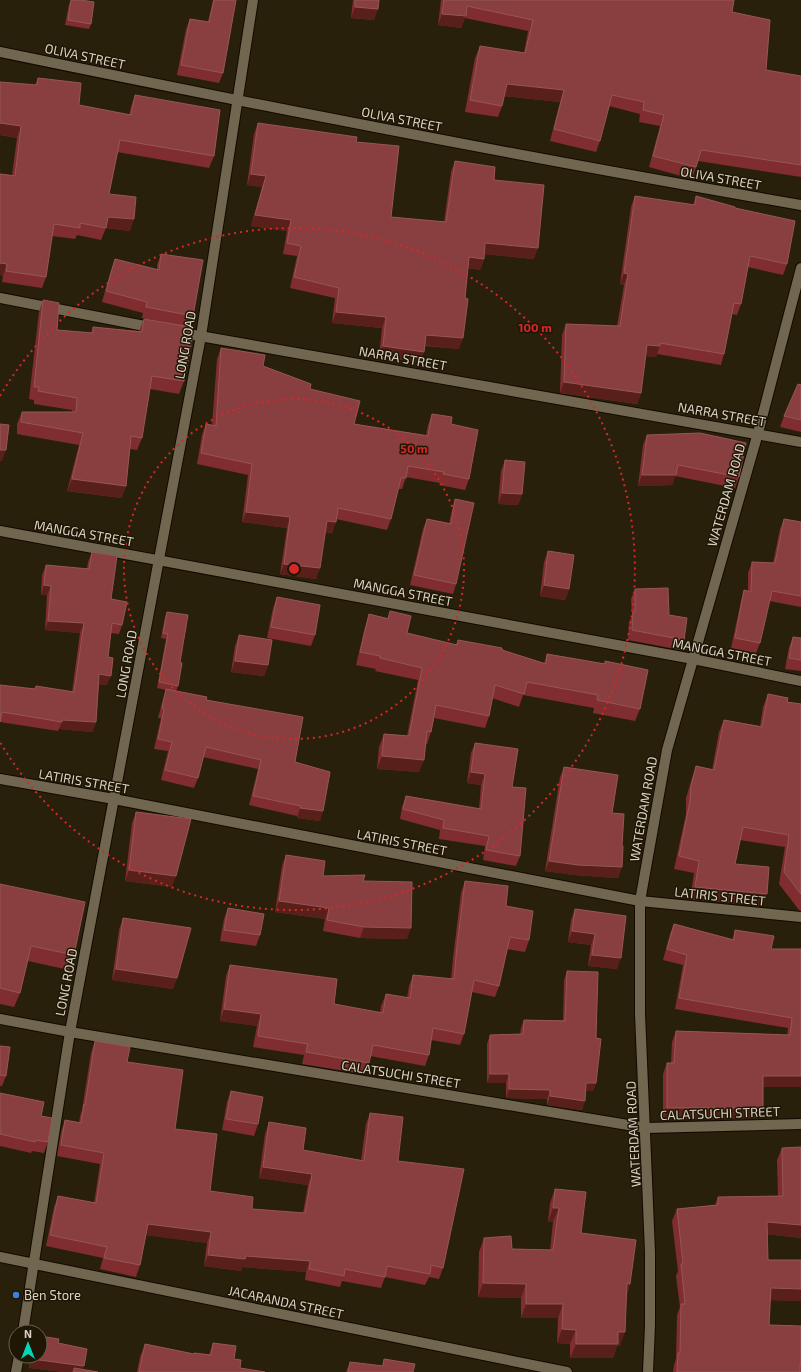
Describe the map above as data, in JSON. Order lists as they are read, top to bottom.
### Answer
{
  "streets": {
    "street": [
      "OLIVA STREET",
      "LONG ROAD",
      "NARRA STREET",
      "WATERDAM ROAD",
      "MANGGA STREET",
      "LATIRIS STREET",
      "CALATSUCHI STREET",
      "JACARANDA STREET"
    ]
  },
  "crossings": [
    ["OLIVA STREET", "LONG ROAD"],
    ["LONG ROAD", "NARRA STREET"],
    ["LONG ROAD", "MANGGA STREET"],
    ["LONG ROAD", "LATIRIS STREET"],
    ["LONG ROAD", "CALATSUCHI STREET"],
    ["LONG ROAD", "JACARANDA STREET"],
    ["NARRA STREET", "WATERDAM ROAD"],
    ["WATERDAM ROAD", "MANGGA STREET"],
    ["WATERDAM ROAD", "LATIRIS STREET"],
    ["WATERDAM ROAD", "CALATSUCHI STREET"]
  ],
  "places": ["Ben Store"],
  "north": "top",
  "rings": ["100 m", "50 m"]
}
